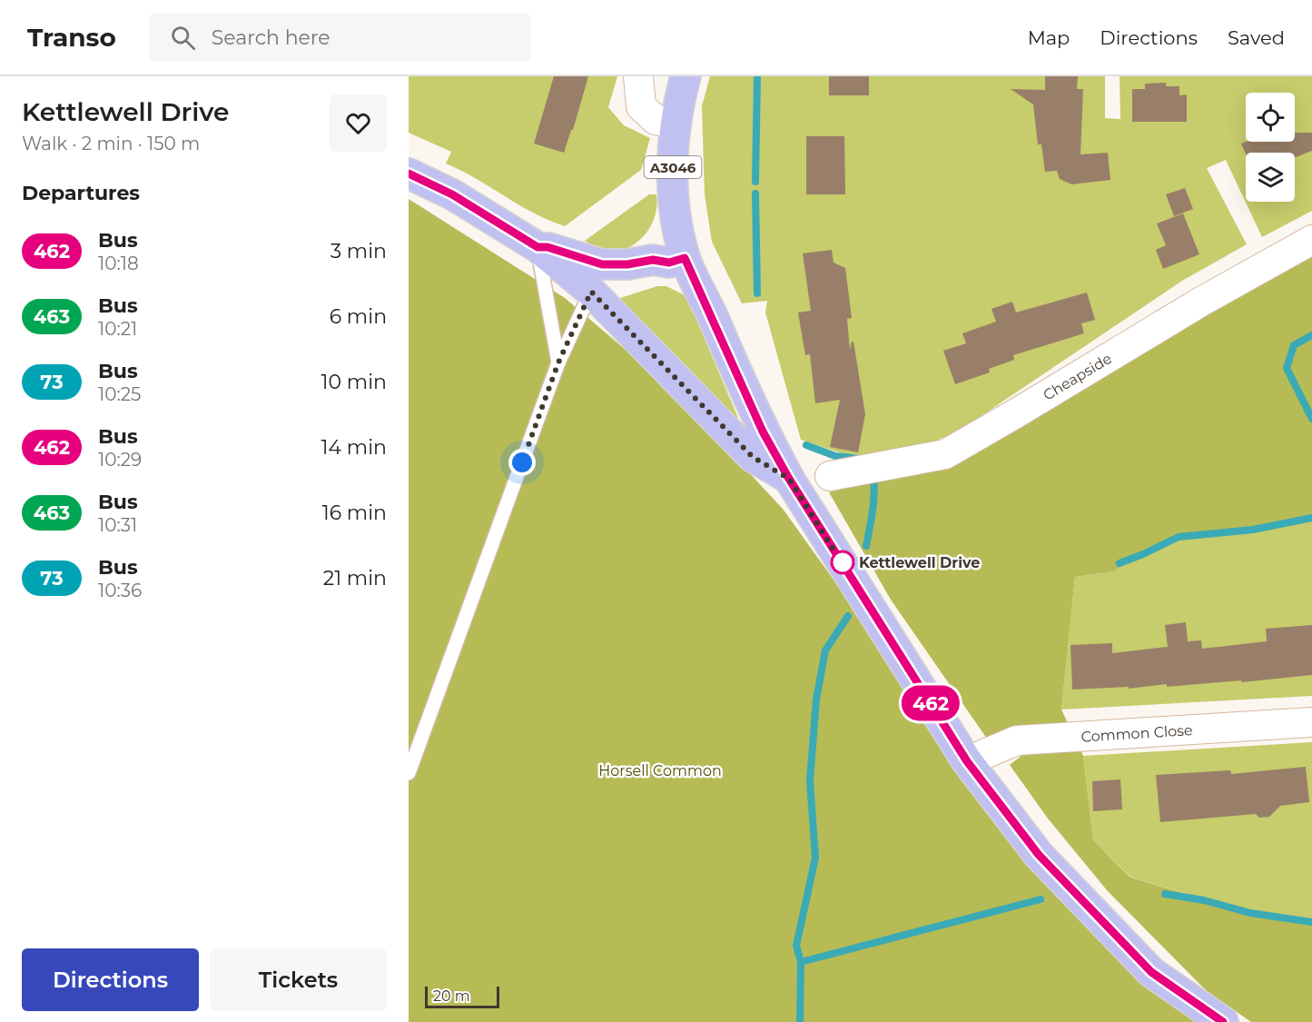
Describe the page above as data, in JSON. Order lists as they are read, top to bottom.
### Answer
{
  "streets": {
    "main road": ["A3046"],
    "street": ["Cheapside", "Common Close"]
  },
  "crossings": [
    ["A3046", "Common Close"]
  ],
  "parks": ["Horsell Common"],
  "places": ["Kettlewell Drive"],
  "lines": ["bus line 462"],
  "scale_bar": "20 m",
  "page": {
    "header": "Transo",
    "search": "Search here",
    "nav": ["Map", "Directions", "Saved"],
    "heading": [
      ["Kettlewell Drive", "Walk · 2 min · 150 m"],
      "Departures"
    ],
    "on_map": "462",
    "list": [
      {
        "mark": "462",
        "name": "Bus",
        "note": "10:18",
        "value": "3 min"
      },
      {
        "mark": "463",
        "name": "Bus",
        "note": "10:21",
        "value": "6 min"
      },
      {
        "mark": "73",
        "name": "Bus",
        "note": "10:25",
        "value": "10 min"
      },
      {
        "mark": "462",
        "name": "Bus",
        "note": "10:29",
        "value": "14 min"
      },
      {
        "mark": "463",
        "name": "Bus",
        "note": "10:31",
        "value": "16 min"
      },
      {
        "mark": "73",
        "name": "Bus",
        "note": "10:36",
        "value": "21 min"
      }
    ],
    "buttons": ["Directions", "Tickets"],
    "scale": "20 m"
  }
}
